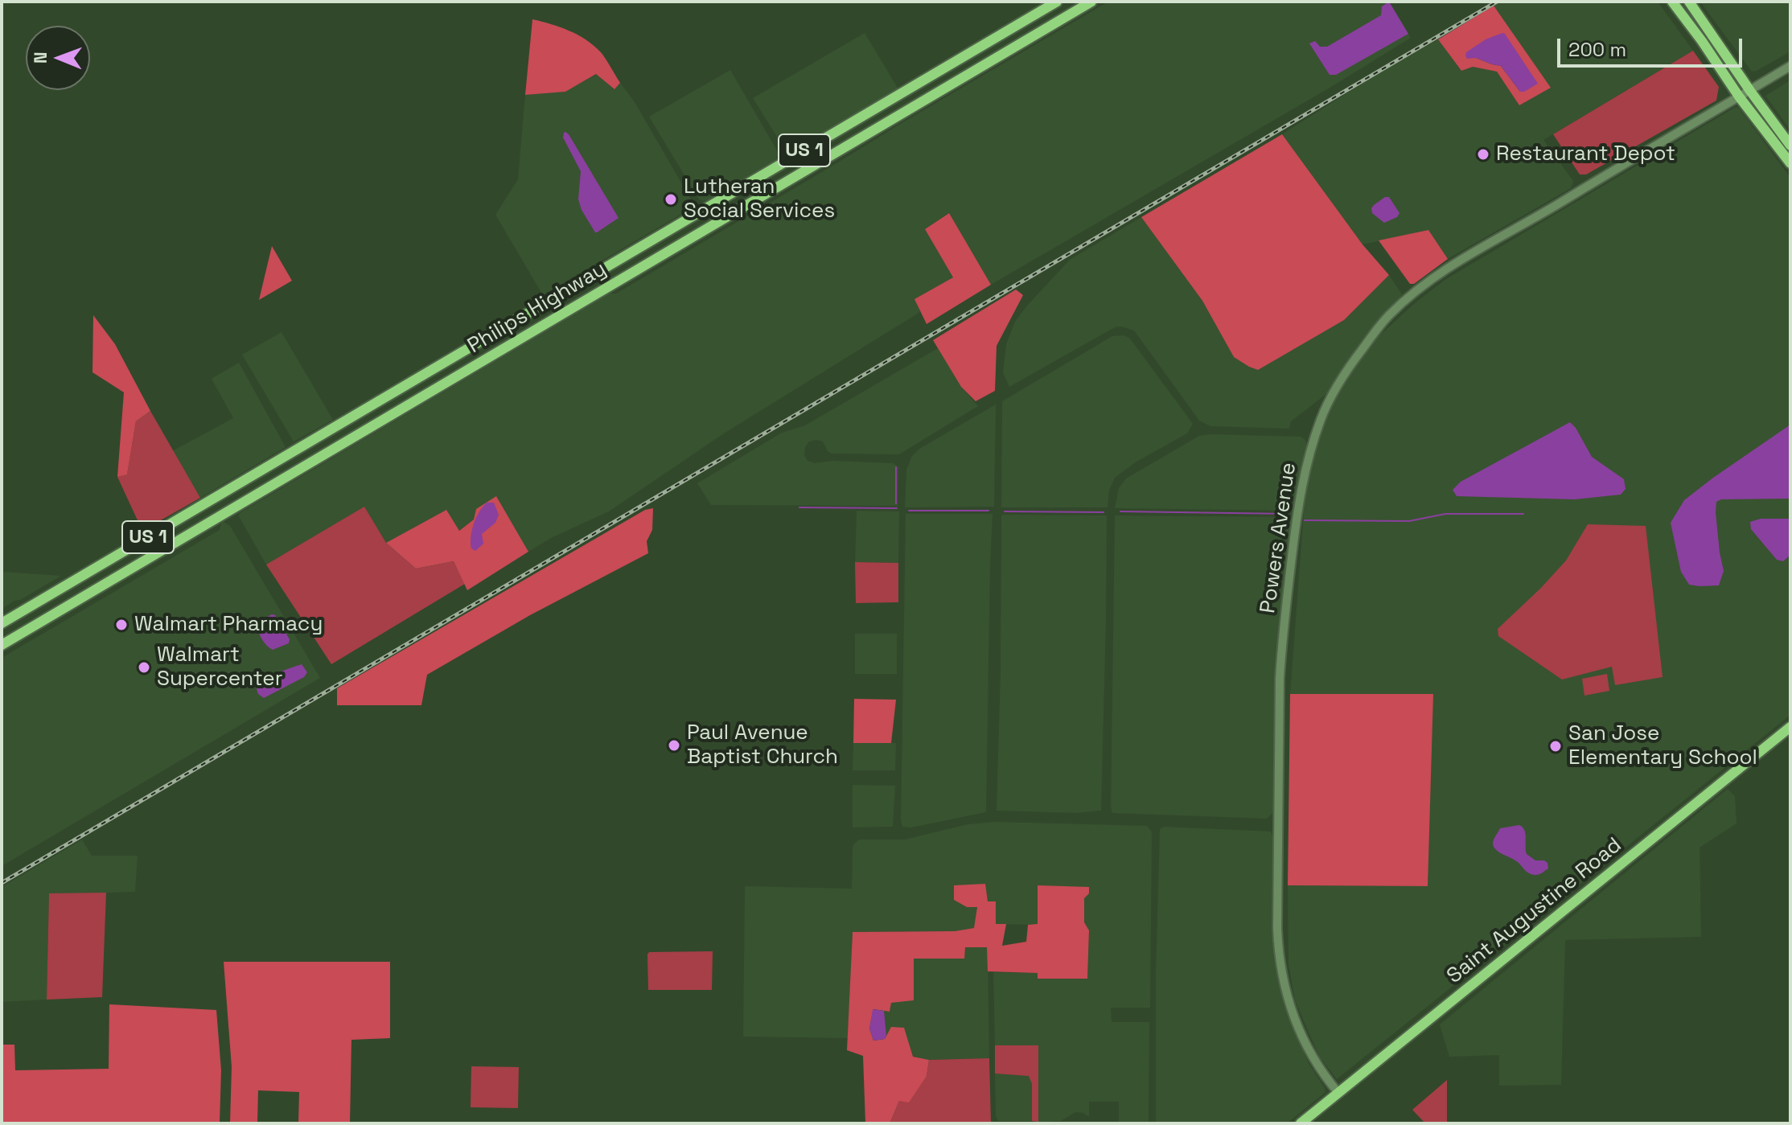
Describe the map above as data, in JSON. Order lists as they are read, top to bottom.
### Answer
{
  "streets": {
    "main road": ["US 1", "Philips Highway", "Saint Augustine Road"],
    "street": ["Powers Avenue"]
  },
  "crossings": [
    ["Powers Avenue", "Saint Augustine Road"]
  ],
  "places": [
    "Restaurant Depot",
    "Lutheran Social Services",
    "Walmart Pharmacy",
    "Walmart Supercenter",
    "Paul Avenue Baptist Church",
    "San Jose Elementary School"
  ],
  "scale_bar": "200 m",
  "north": "left"
}
